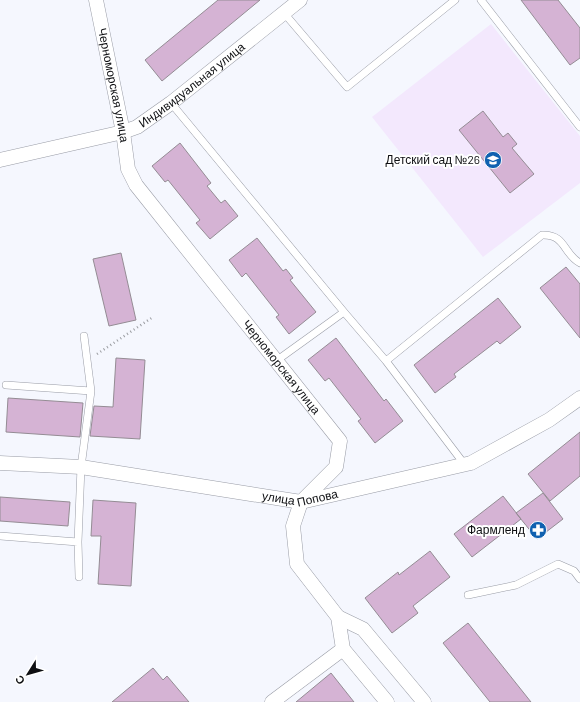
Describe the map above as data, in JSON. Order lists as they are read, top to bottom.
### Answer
{
  "streets": {
    "street": ["Черноморская улица", "Индивидуальная улица", "улица Попова"]
  },
  "crossings": [
    ["Черноморская улица", "Индивидуальная улица"],
    ["Черноморская улица", "улица Попова"]
  ],
  "places": {
    "school or university": ["Детский сад №26"],
    "pharmacy": ["Фармленд"]
  },
  "north": "bottom left"
}
